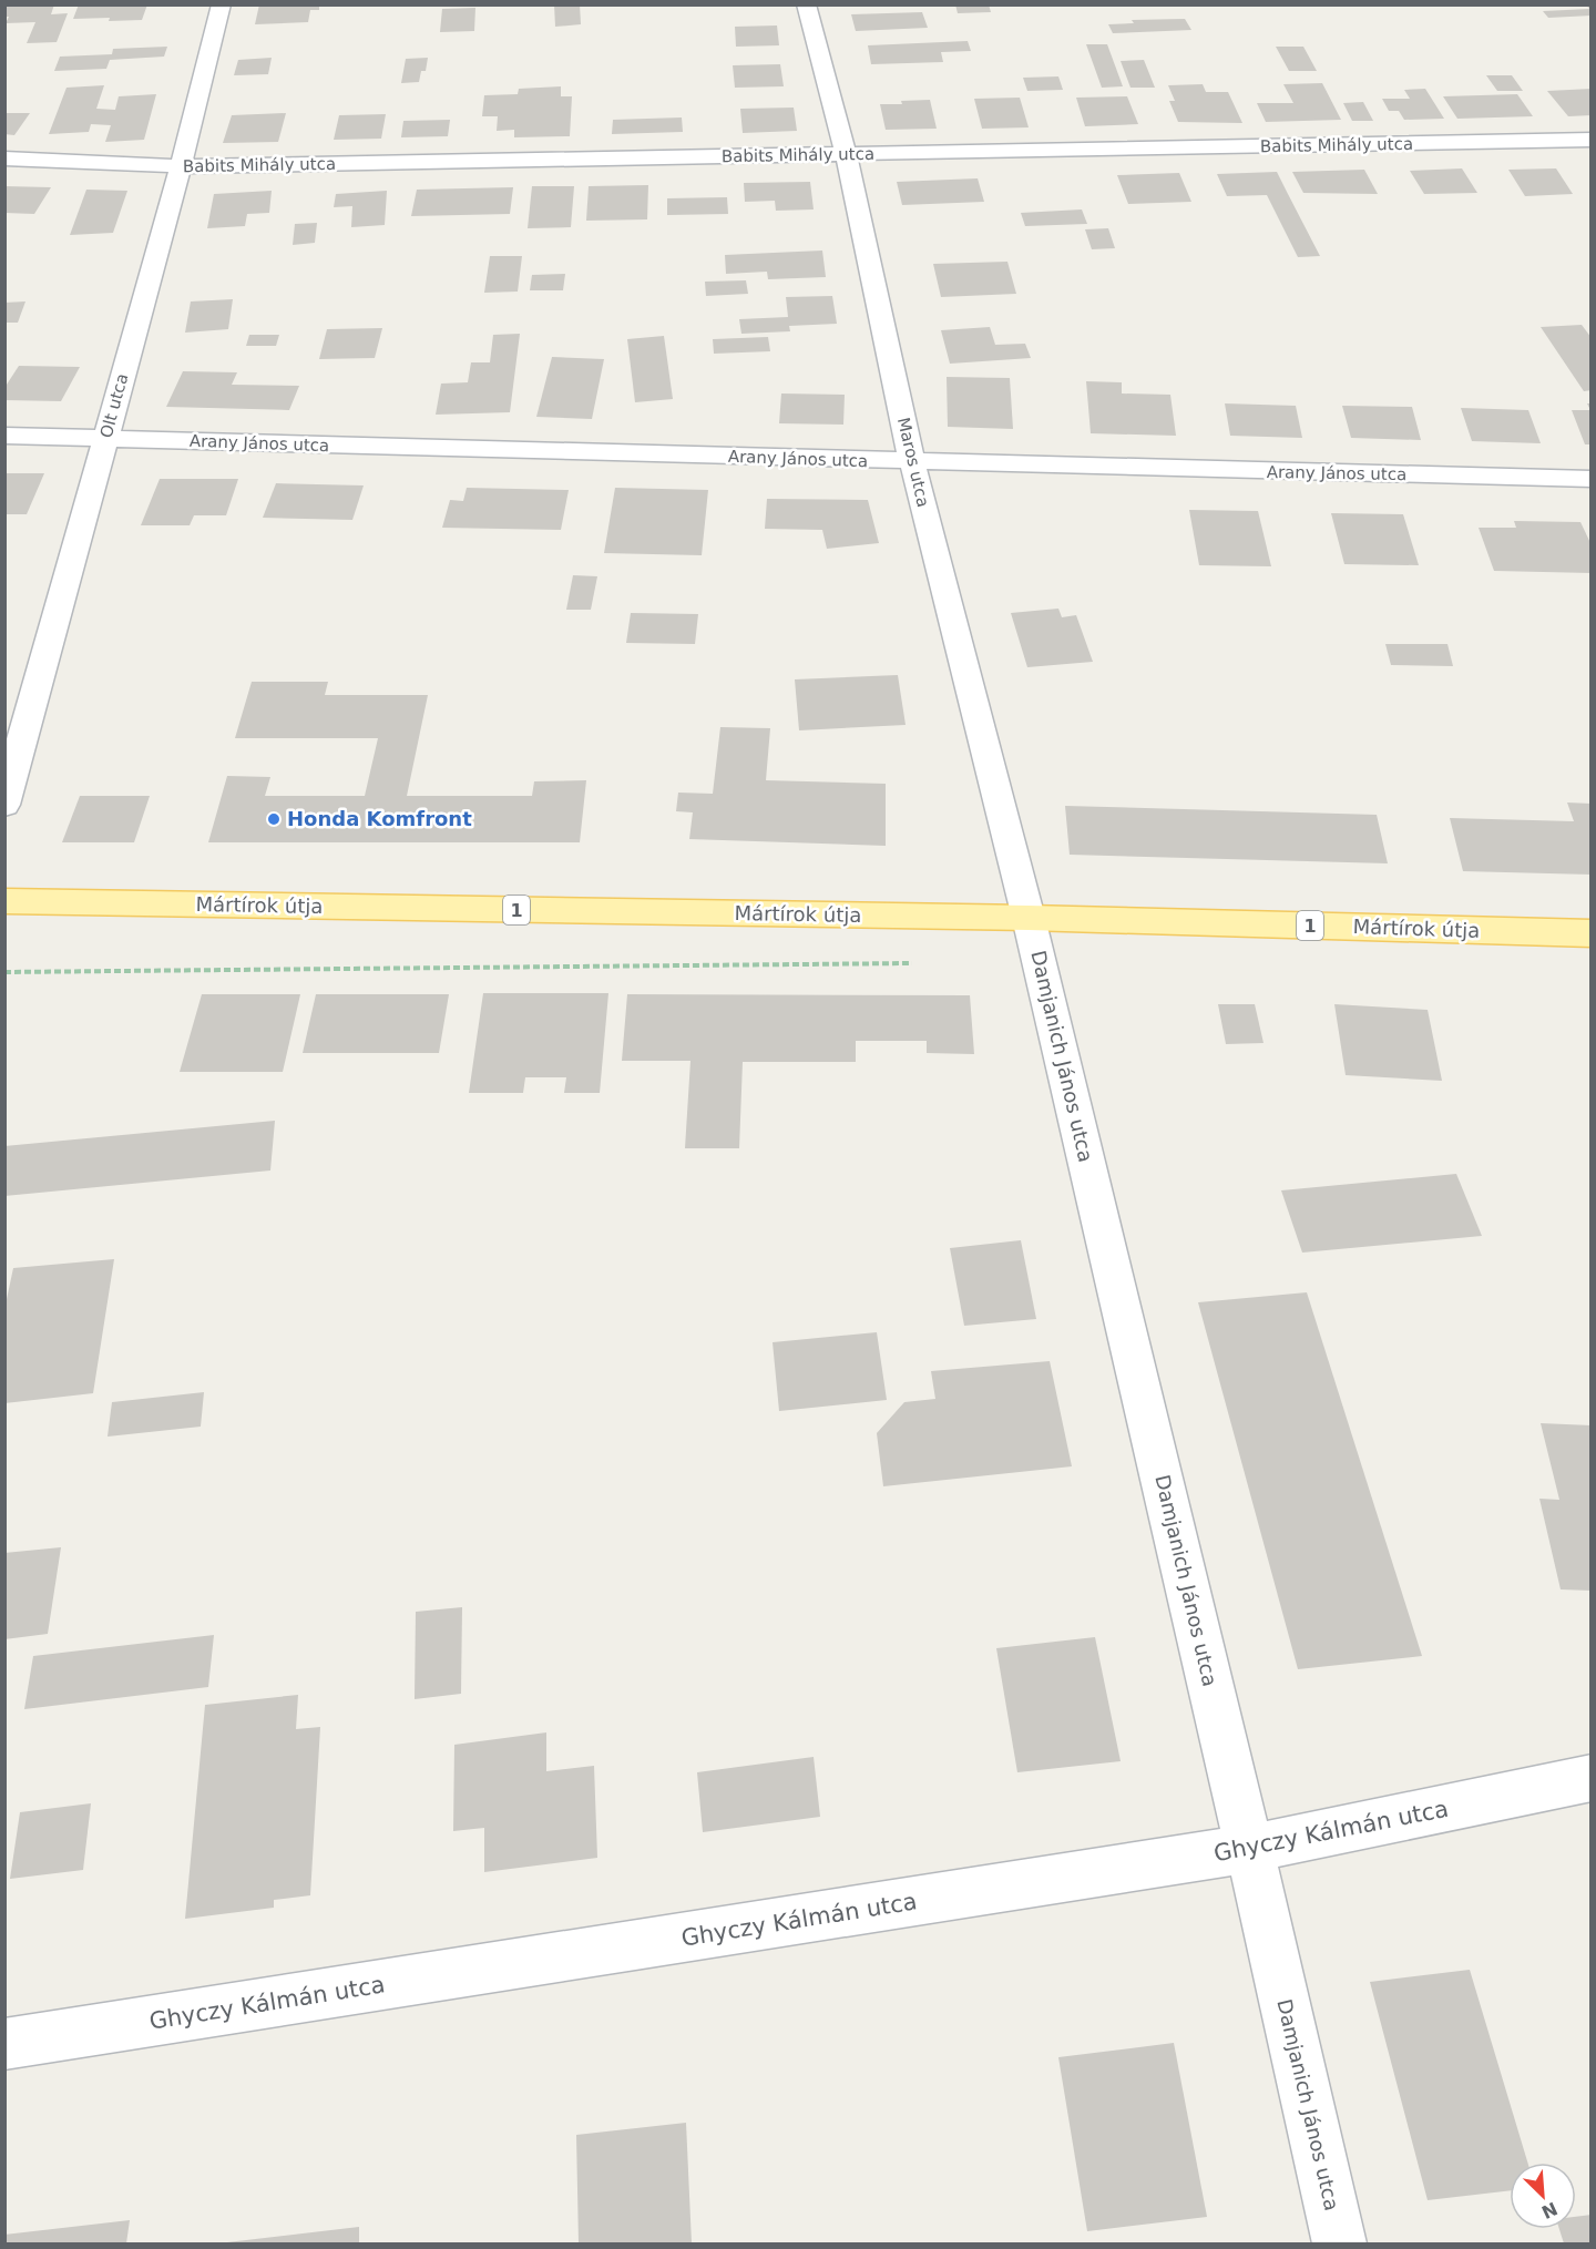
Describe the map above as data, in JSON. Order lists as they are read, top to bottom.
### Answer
{
  "streets": {
    "main road": ["Mártírok útja", "1"],
    "street": [
      "Babits Mihály utca",
      "Olt utca",
      "Arany János utca",
      "Maros utca",
      "Damjanich János utca",
      "Ghyczy Kálmán utca"
    ]
  },
  "crossings": [
    ["Babits Mihály utca", "Olt utca"],
    ["Babits Mihály utca", "Maros utca"],
    ["Olt utca", "Arany János utca"],
    ["Arany János utca", "Maros utca"],
    ["Maros utca", "Mártírok útja"],
    ["Maros utca", "Damjanich János utca"],
    ["Mártírok útja", "Damjanich János utca"],
    ["Damjanich János utca", "Ghyczy Kálmán utca"]
  ],
  "places": ["Honda Komfront"],
  "north": "bottom right"
}
